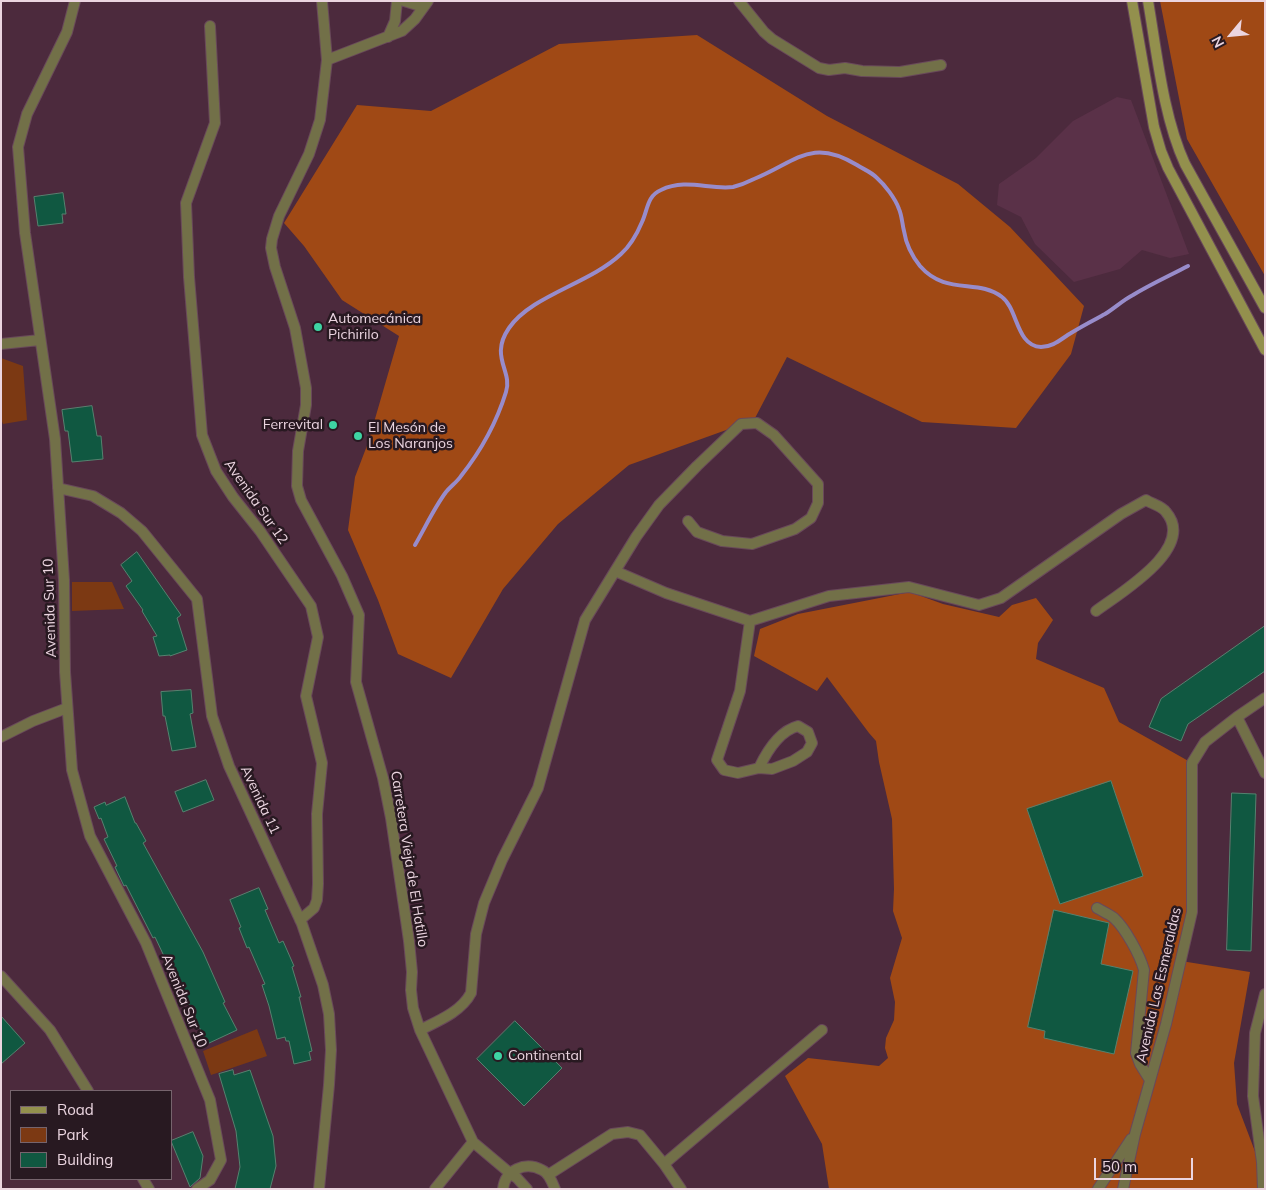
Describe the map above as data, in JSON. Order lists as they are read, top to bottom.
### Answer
{
  "streets": {
    "street": [
      "Avenida Sur 12",
      "Avenida Sur 10",
      "Avenida 11",
      "Carretera Vieja de El Hatillo",
      "Avenida Las Esmeraldas"
    ]
  },
  "crossings": [
    ["Avenida Sur 12", "Avenida 11"],
    ["Avenida Sur 10", "Avenida 11"]
  ],
  "places": [
    "Automecánica Pichirilo",
    "Ferrevital",
    "El Mesón de Los Naranjos",
    "Continental"
  ],
  "legend": ["Road", "Park", "Building"],
  "scale_bar": "50 m",
  "north": "bottom left"
}
